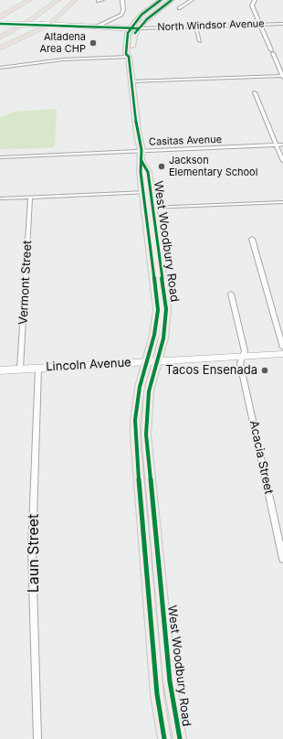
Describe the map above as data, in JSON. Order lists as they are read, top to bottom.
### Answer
{
  "streets": {
    "main road": ["West Woodbury Road", "Lincoln Avenue"],
    "street": [
      "North Windsor Avenue",
      "Casitas Avenue",
      "Vermont Street",
      "Acacia Street",
      "Laun Street"
    ]
  },
  "crossings": [
    ["North Windsor Avenue", "West Woodbury Road"],
    ["Casitas Avenue", "West Woodbury Road"],
    ["West Woodbury Road", "Lincoln Avenue"],
    ["Vermont Street", "Lincoln Avenue"],
    ["Lincoln Avenue", "Acacia Street"],
    ["Lincoln Avenue", "Laun Street"]
  ],
  "places": ["Altadena Area CHP", "Jackson Elementary School", "Tacos Ensenada"]
}
